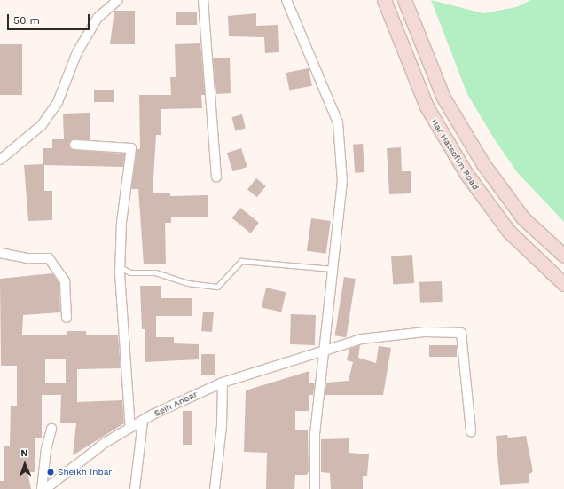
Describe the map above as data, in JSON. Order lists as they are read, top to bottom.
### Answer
{
  "streets": {
    "main road": ["Har Hatsofim Road"],
    "street": ["Seih Anbar"]
  },
  "places": ["Sheikh Inbar"],
  "scale_bar": "50 m",
  "north": "top"
}
